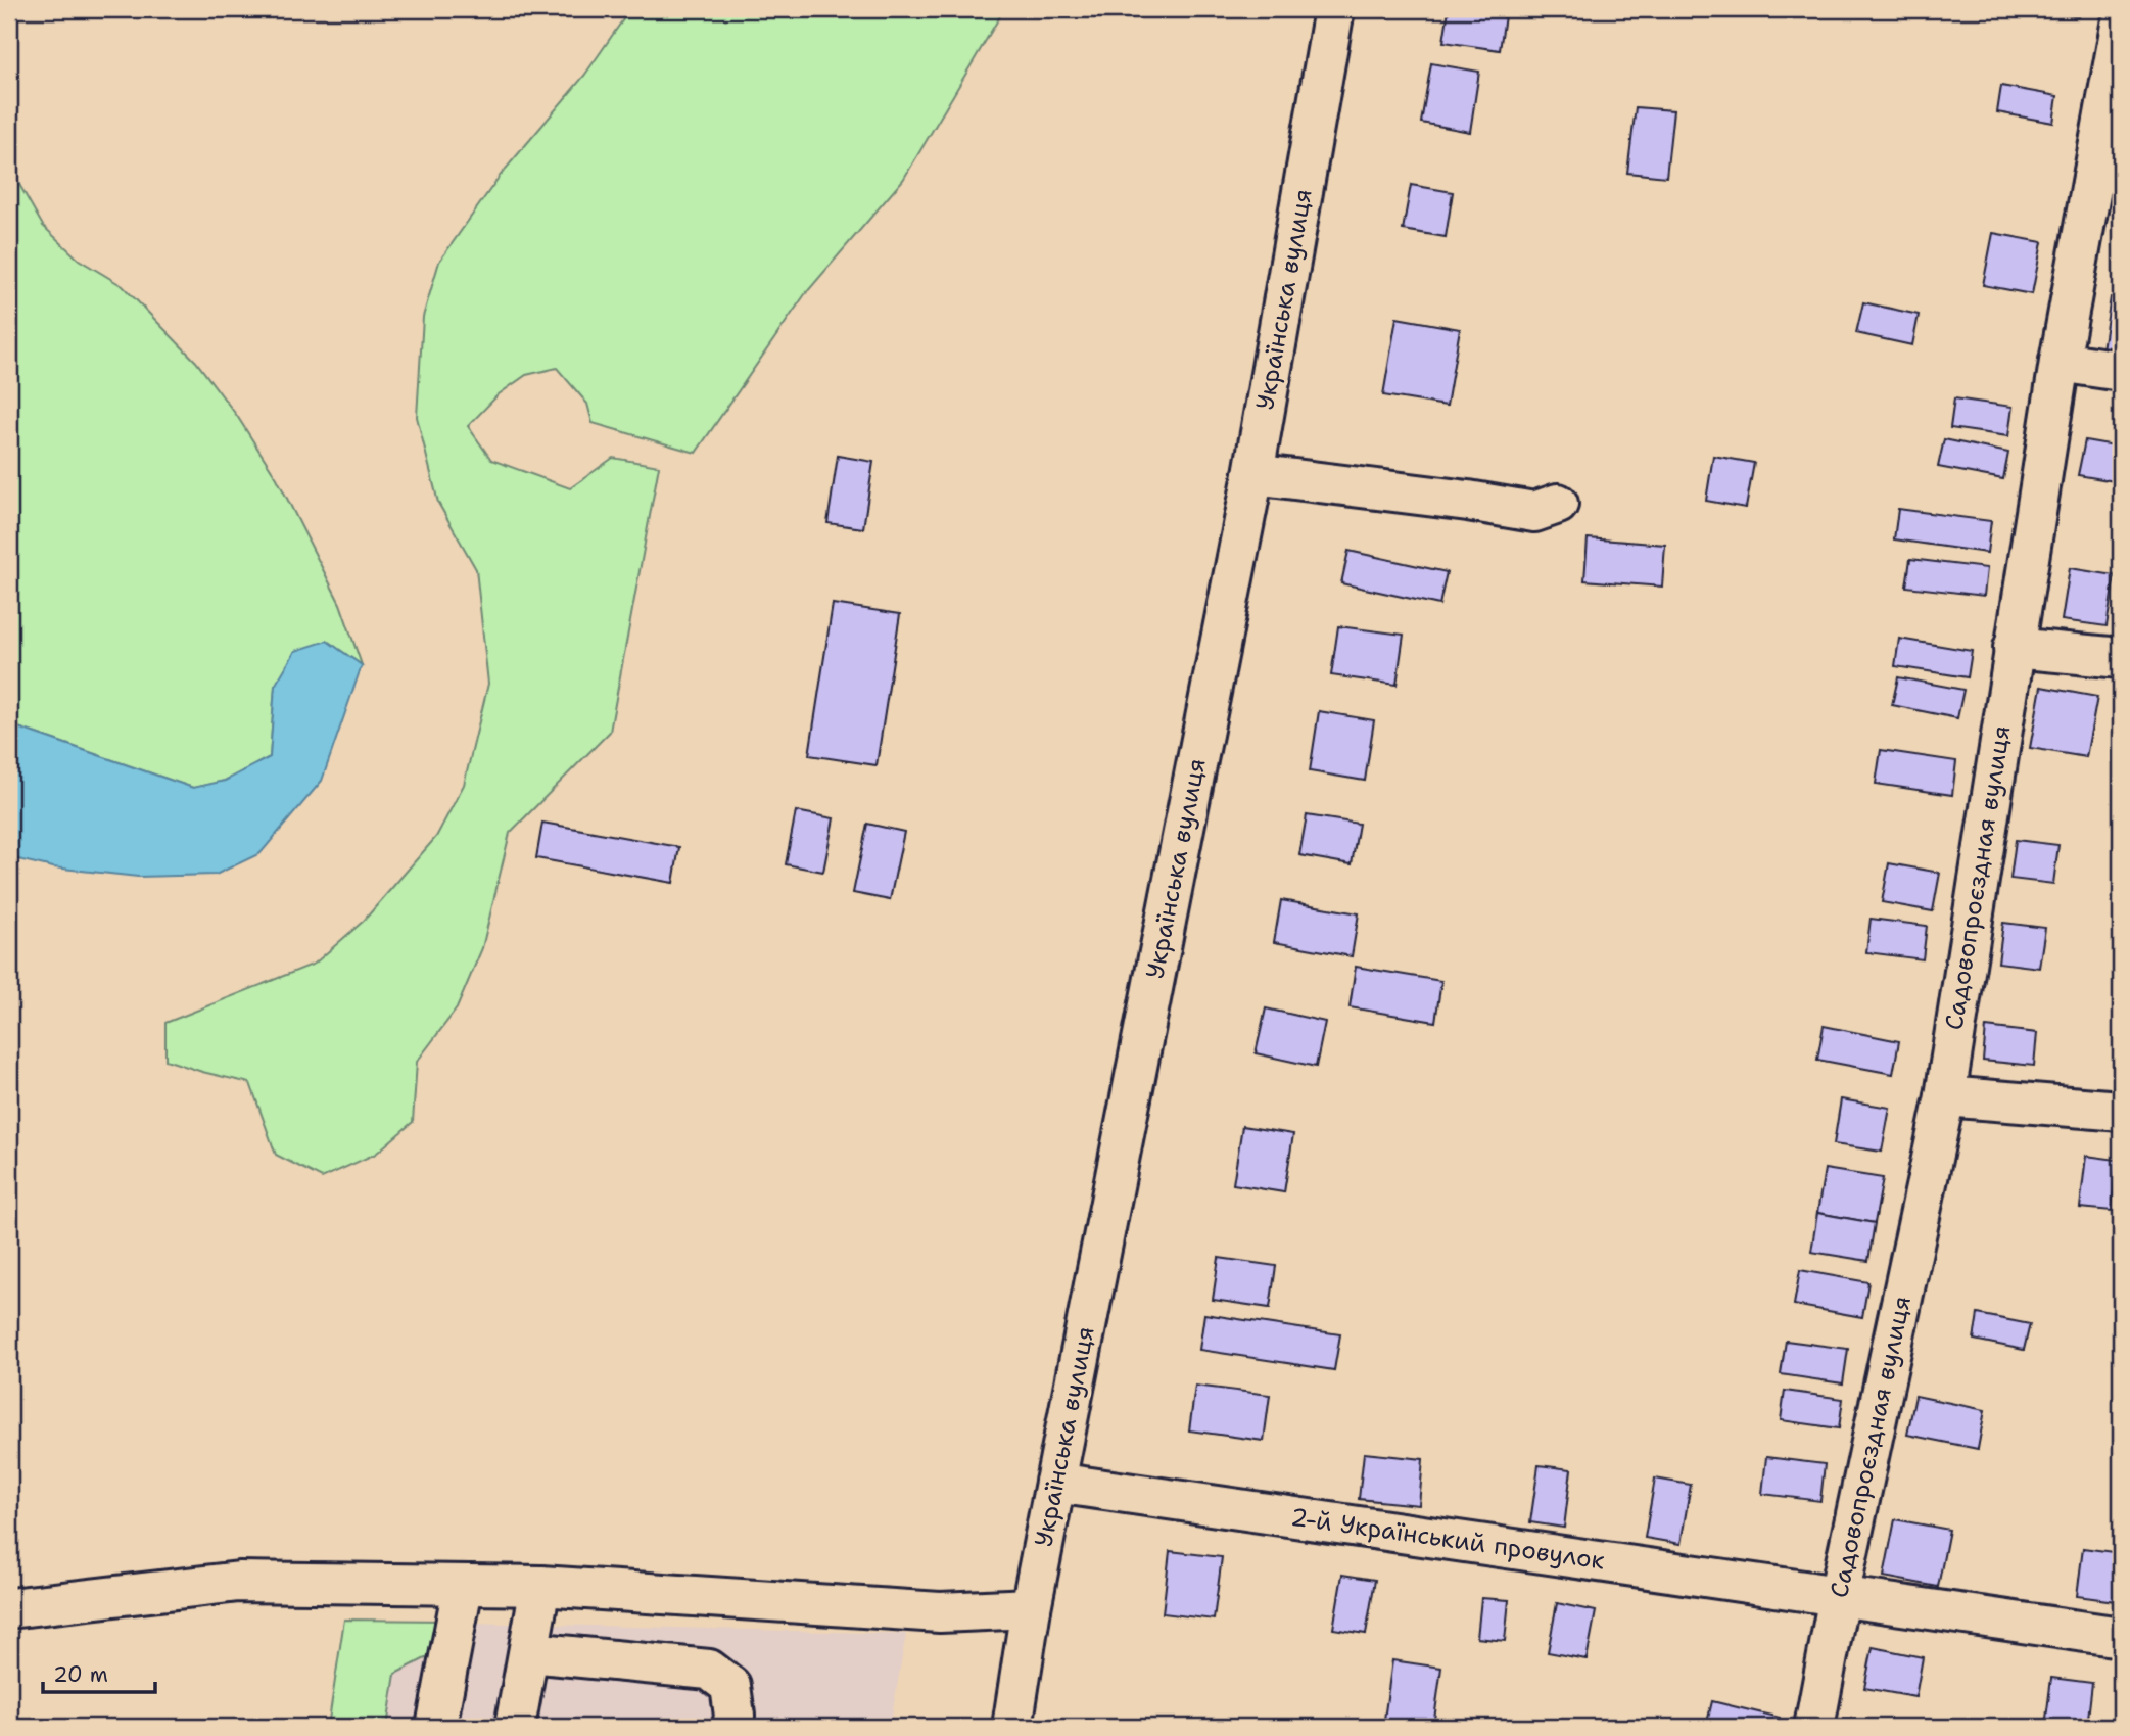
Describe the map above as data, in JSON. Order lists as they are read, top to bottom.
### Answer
{
  "streets": {
    "street": ["Українська вулиця", "Садовопроєздная вулиця", "2-й Український провулок"]
  },
  "crossings": [
    ["Українська вулиця", "2-й Український провулок"],
    ["Садовопроєздная вулиця", "2-й Український провулок"]
  ],
  "scale_bar": "20 m"
}
